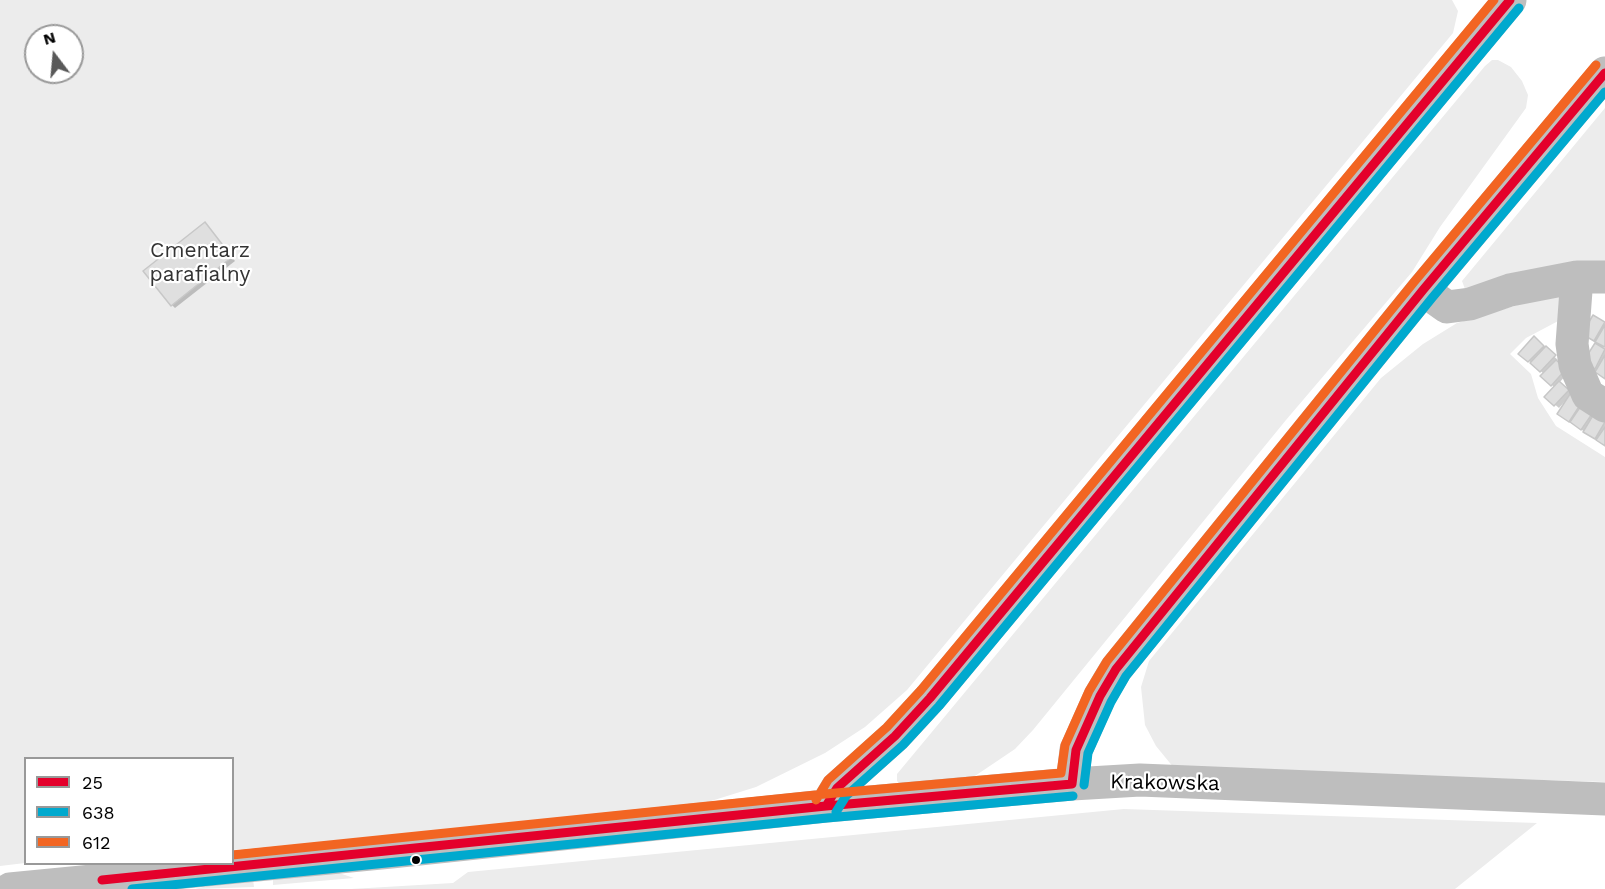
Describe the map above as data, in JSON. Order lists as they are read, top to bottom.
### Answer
{
  "streets": {
    "street": ["Krakowska"]
  },
  "parks": ["Cmentarz parafialny"],
  "lines": ["transit line 25", "transit line 612", "transit line 638"],
  "legend": ["25", "638", "612"],
  "north": "top"
}
